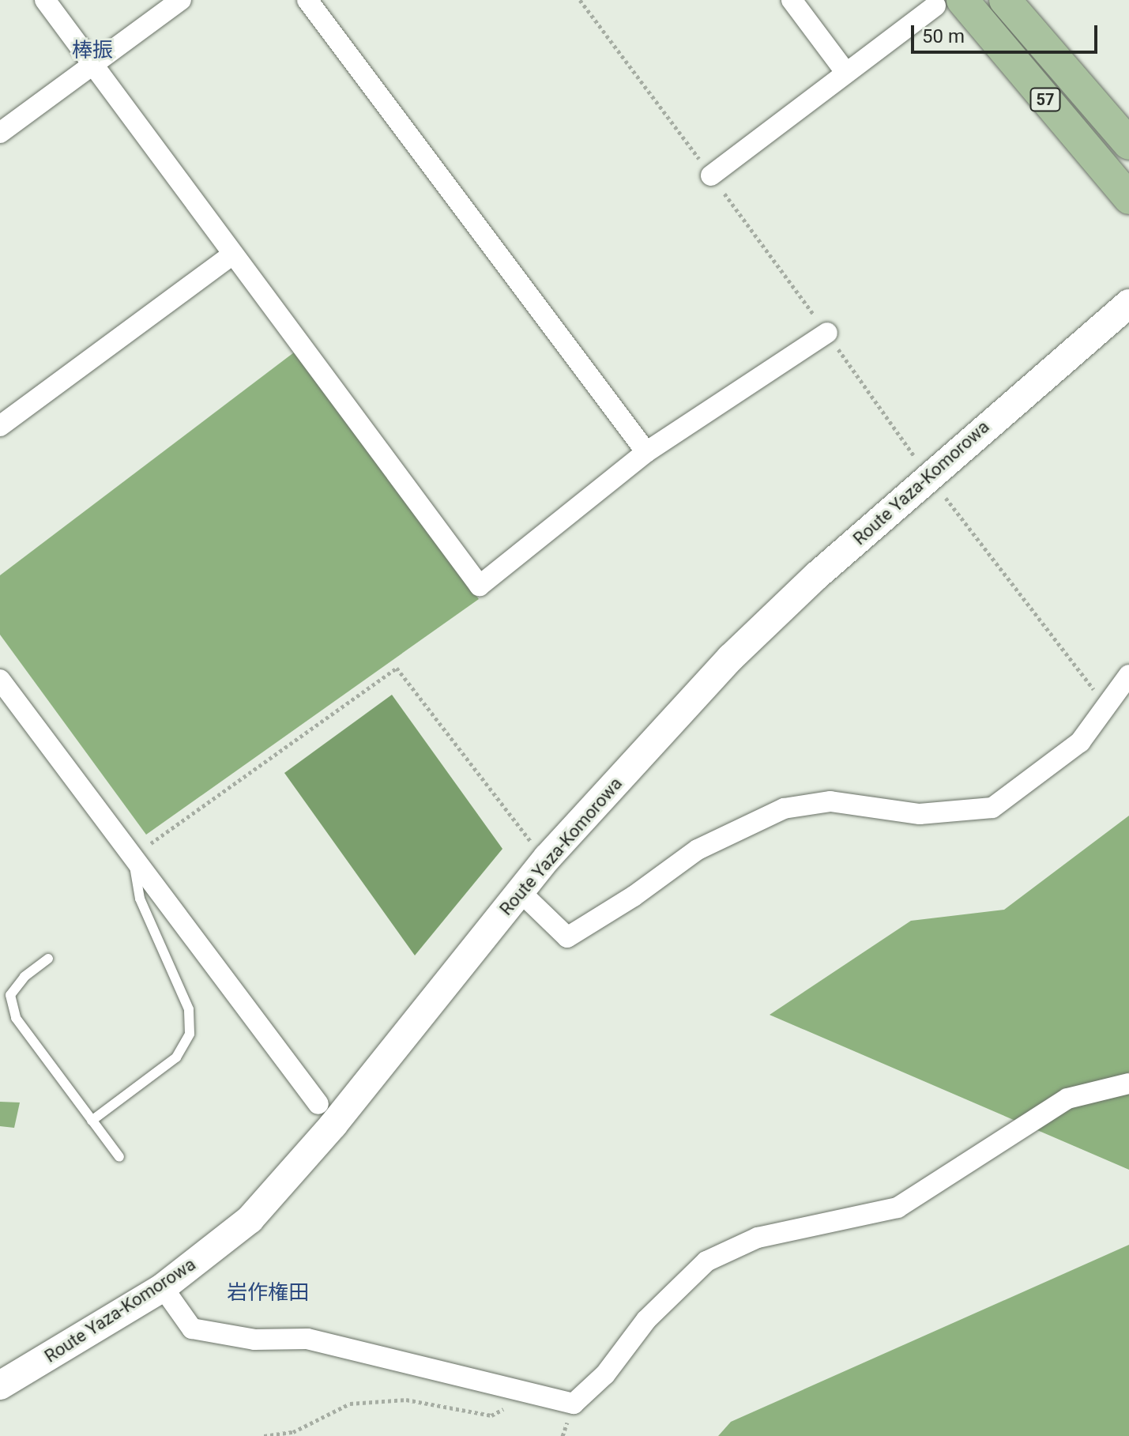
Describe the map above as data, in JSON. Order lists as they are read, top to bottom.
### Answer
{
  "streets": {
    "main road": ["57", "Route Yaza-Komorowa"]
  },
  "districts": ["棒振", "岩作権田"],
  "scale_bar": "50 m"
}
